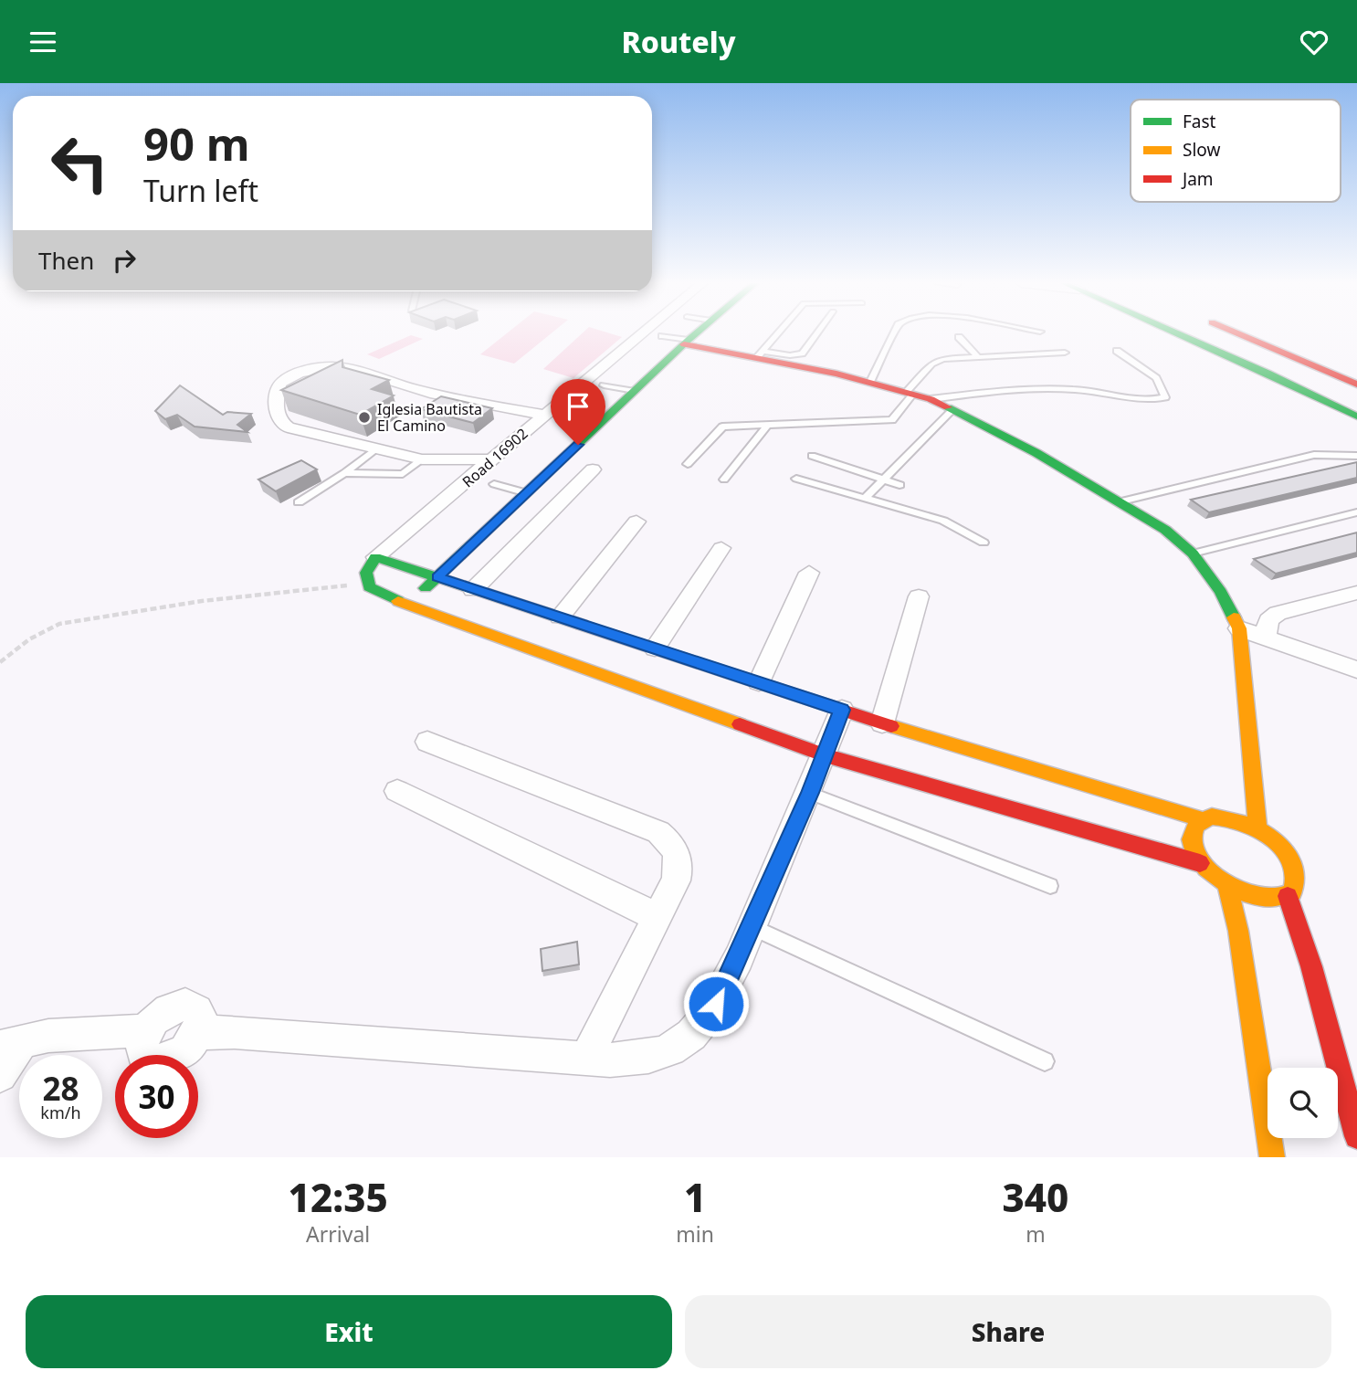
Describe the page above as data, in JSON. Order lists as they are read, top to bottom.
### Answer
{
  "streets": {
    "street": ["Road 16902"]
  },
  "places": ["Iglesia Bautista El Camino"],
  "legend": ["Fast", "Slow", "Jam"],
  "page": {
    "header": "Routely",
    "turn": ["90 m", "Turn left"],
    "then": "Then",
    "speed": "28 km/h",
    "limit": "30",
    "eta": [
      "12:35",
      "Arrival",
      "1",
      "min",
      "340",
      "m"
    ],
    "buttons": ["Exit", "Share"]
  }
}
